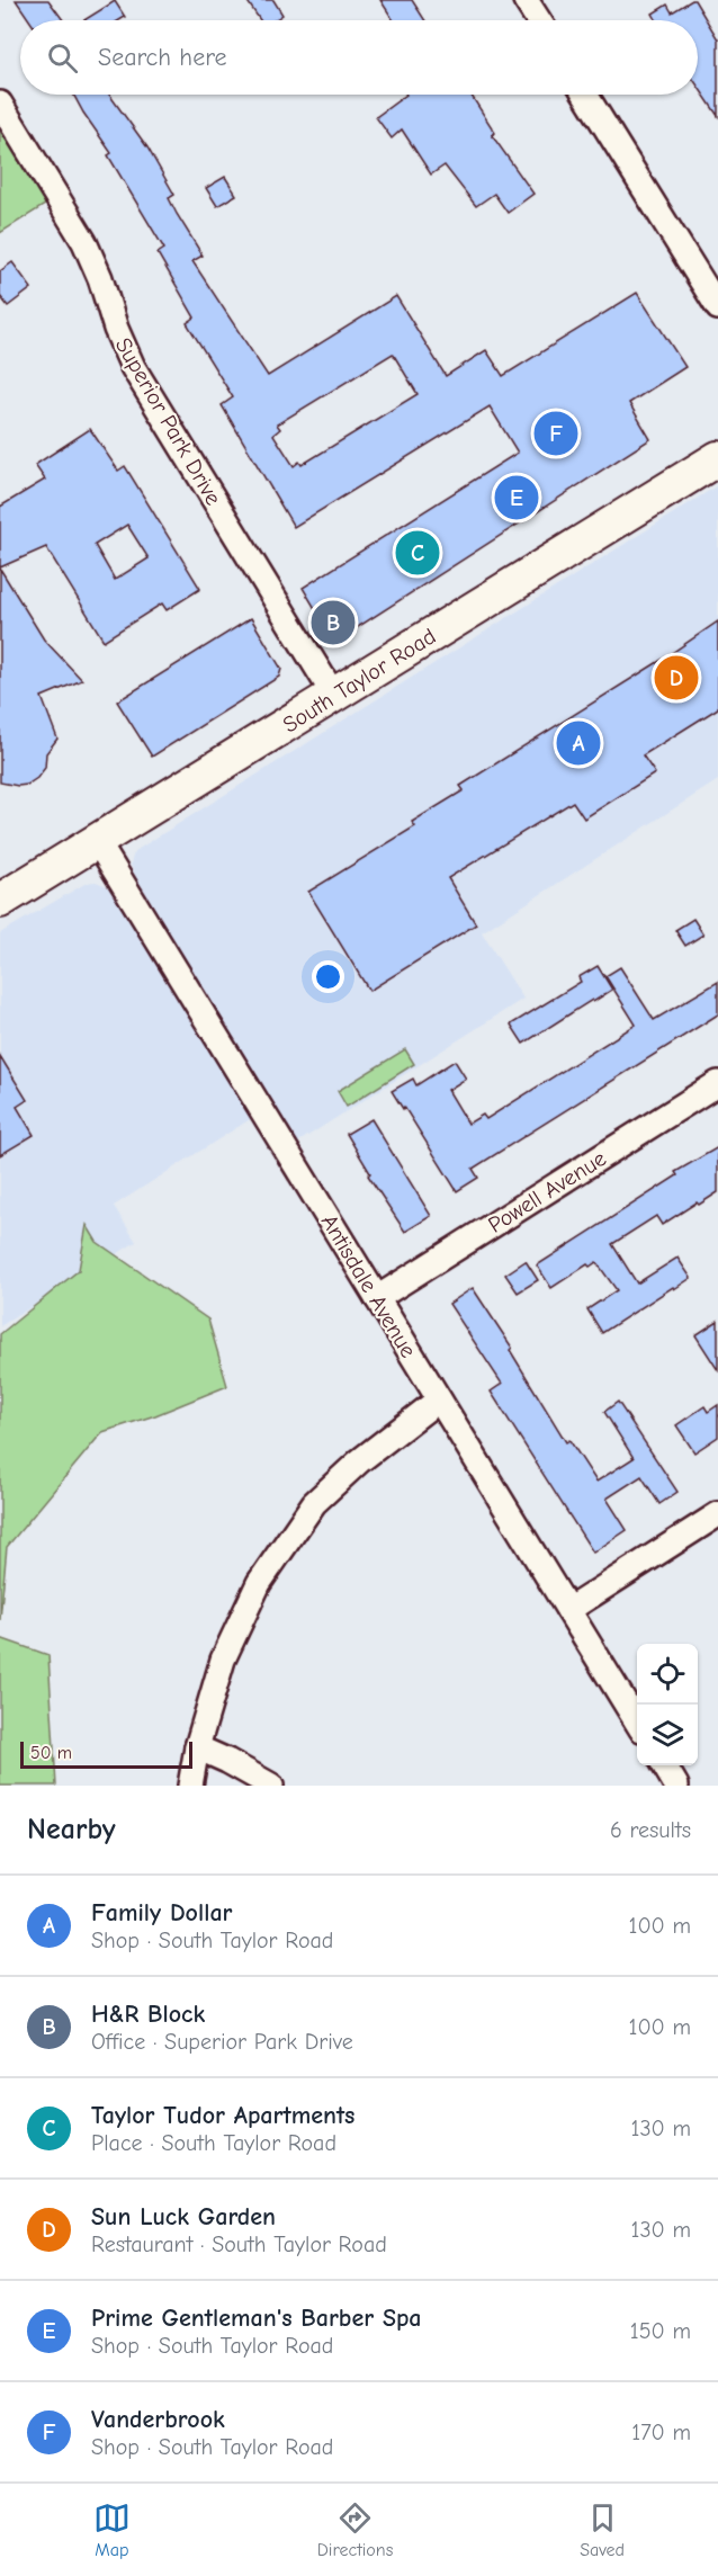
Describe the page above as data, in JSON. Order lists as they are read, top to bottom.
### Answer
{
  "streets": {
    "main road": ["South Taylor Road"],
    "street": ["Superior Park Drive", "Powell Avenue", "Antisdale Avenue"]
  },
  "crossings": [
    ["Superior Park Drive", "South Taylor Road"],
    ["South Taylor Road", "Antisdale Avenue"],
    ["Powell Avenue", "Antisdale Avenue"]
  ],
  "scale_bar": "50 m",
  "page": {
    "search": "Search here",
    "pins": [
      "F",
      "E",
      "C",
      "B",
      "D",
      "A"
    ],
    "scale": "50 m",
    "heading": ["Nearby", "6 results"],
    "list": [
      {
        "mark": "A",
        "name": "Family Dollar",
        "note": "Shop · South Taylor Road",
        "value": "100 m"
      },
      {
        "mark": "B",
        "name": "H&R Block",
        "note": "Office · Superior Park Drive",
        "value": "100 m"
      },
      {
        "mark": "C",
        "name": "Taylor Tudor Apartments",
        "note": "Place · South Taylor Road",
        "value": "130 m"
      },
      {
        "mark": "D",
        "name": "Sun Luck Garden",
        "note": "Restaurant · South Taylor Road",
        "value": "130 m"
      },
      {
        "mark": "E",
        "name": "Prime Gentleman's Barber Spa",
        "note": "Shop · South Taylor Road",
        "value": "150 m"
      },
      {
        "mark": "F",
        "name": "Vanderbrook",
        "note": "Shop · South Taylor Road",
        "value": "170 m"
      }
    ],
    "nav": ["Map", "Directions", "Saved"]
  }
}
